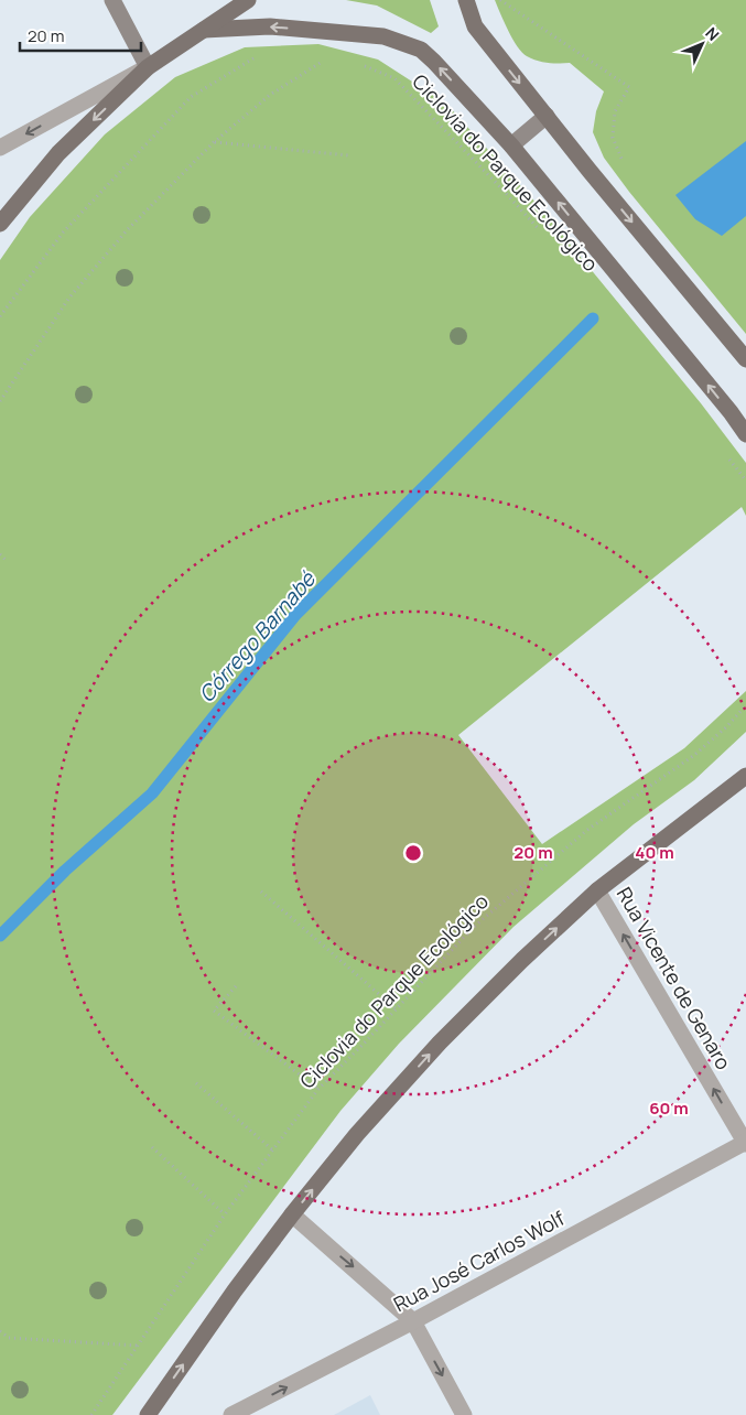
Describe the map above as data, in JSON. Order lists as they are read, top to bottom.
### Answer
{
  "streets": {
    "street": ["Rua Vicente de Genaro", "Rua José Carlos Wolf"],
    "path": ["Ciclovia do Parque Ecológico"]
  },
  "crossings": [
    ["Rua Vicente de Genaro", "Rua José Carlos Wolf"]
  ],
  "one_way": ["Rua Vicente de Genaro"],
  "water": ["Córrego Barnabé"],
  "scale_bar": "20 m",
  "north": "top right",
  "rings": ["20 m", "40 m", "60 m"]
}
